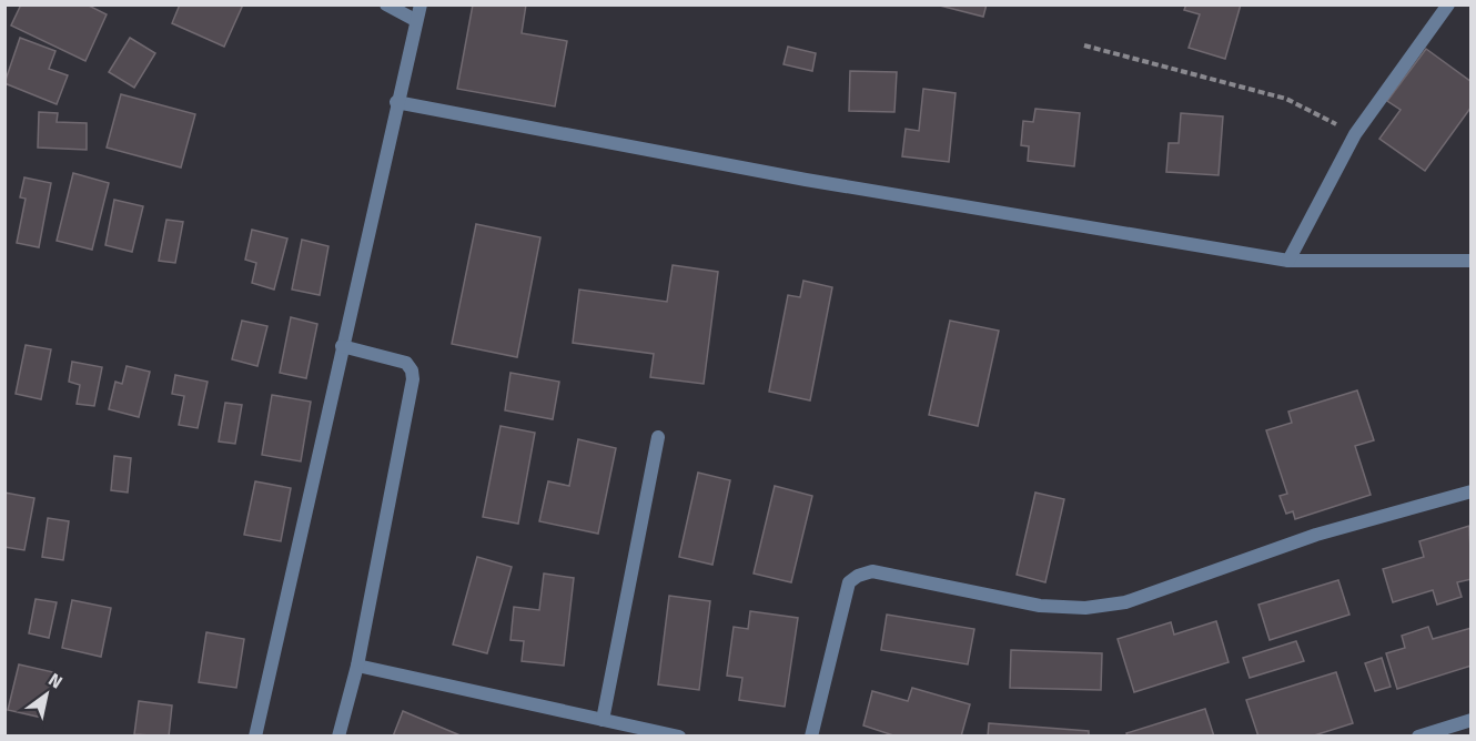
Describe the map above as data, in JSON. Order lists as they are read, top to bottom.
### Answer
{
  "north": "top right"
}
